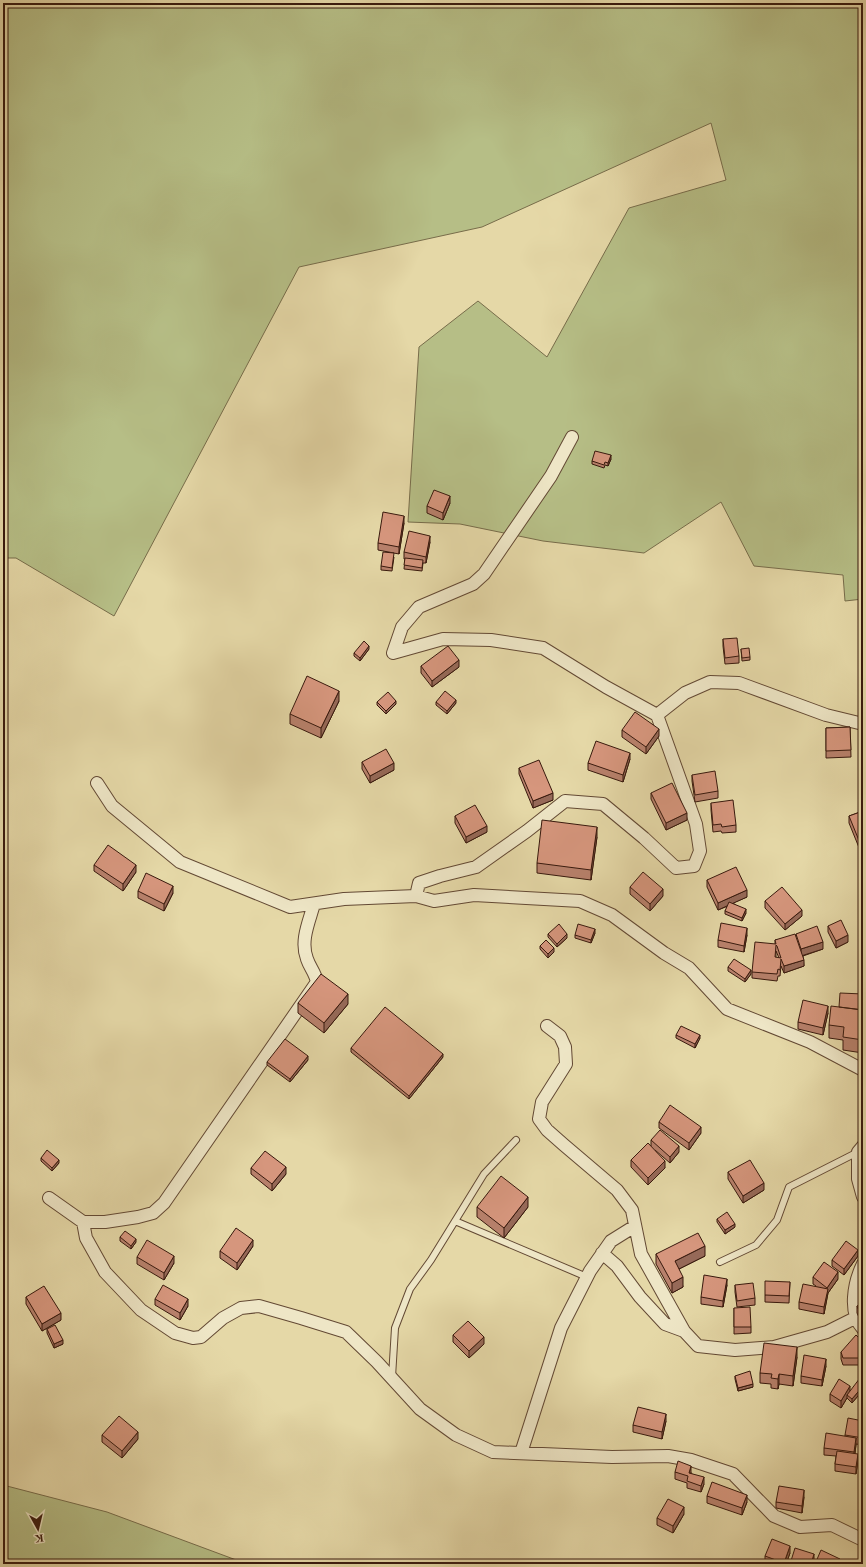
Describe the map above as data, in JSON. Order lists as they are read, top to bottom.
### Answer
{
  "north": "bottom"
}
